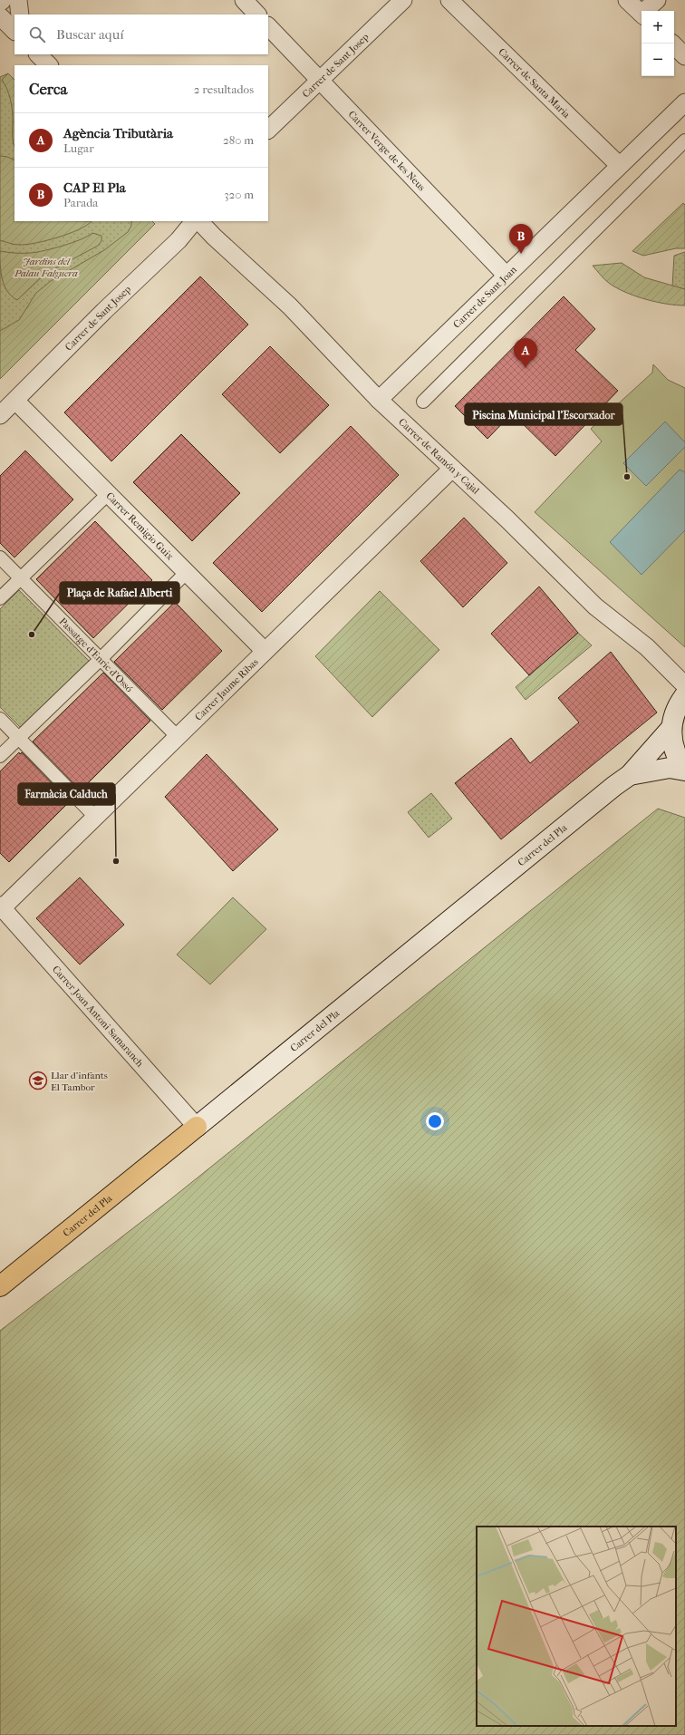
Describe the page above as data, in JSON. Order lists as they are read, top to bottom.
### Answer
{
  "streets": {
    "main road": ["Carrer del Pla"],
    "street": [
      "Carrer de Sant Josep",
      "Carrer de Santa Maria",
      "Carrer Verge de les Neus",
      "Carrer de Sant Joan",
      "Carrer de Ramón y Cajal",
      "Carrer Remigio Guix",
      "Passatge d'Enric d'Ossó",
      "Carrer Jaume Ribas",
      "Carrer Joan Antoni Samaranch"
    ]
  },
  "crossings": [
    ["Carrer de Sant Josep", "Carrer Verge de les Neus"],
    ["Carrer de Sant Josep", "Carrer Remigio Guix"],
    ["Carrer de Santa Maria", "Carrer de Sant Joan"],
    ["Carrer Verge de les Neus", "Carrer de Sant Joan"],
    ["Carrer de Sant Joan", "Carrer de Ramón y Cajal"],
    ["Carrer de Ramón y Cajal", "Carrer Jaume Ribas"],
    ["Carrer Remigio Guix", "Carrer Jaume Ribas"],
    ["Passatge d'Enric d'Ossó", "Carrer Jaume Ribas"],
    ["Carrer Jaume Ribas", "Carrer Joan Antoni Samaranch"],
    ["Carrer del Pla", "Carrer Joan Antoni Samaranch"]
  ],
  "parks": ["Jardins del Palau Falguera"],
  "places": {
    "other": ["Piscina Municipal l'Escorxador", "Plaça de Rafael Alberti", "Farmàcia Calduch"],
    "school or university": ["Llar d'infants El Tambor"]
  },
  "page": {
    "map_buttons": ["+", "−"],
    "search": "Buscar aquí",
    "heading": ["Cerca", "2 resultados"],
    "list": [
      {
        "mark": "A",
        "name": "Agència Tributària",
        "note": "Lugar",
        "value": "280 m"
      },
      {
        "mark": "B",
        "name": "CAP El Pla",
        "note": "Parada",
        "value": "320 m"
      }
    ],
    "pins": ["B", "A"]
  }
}
